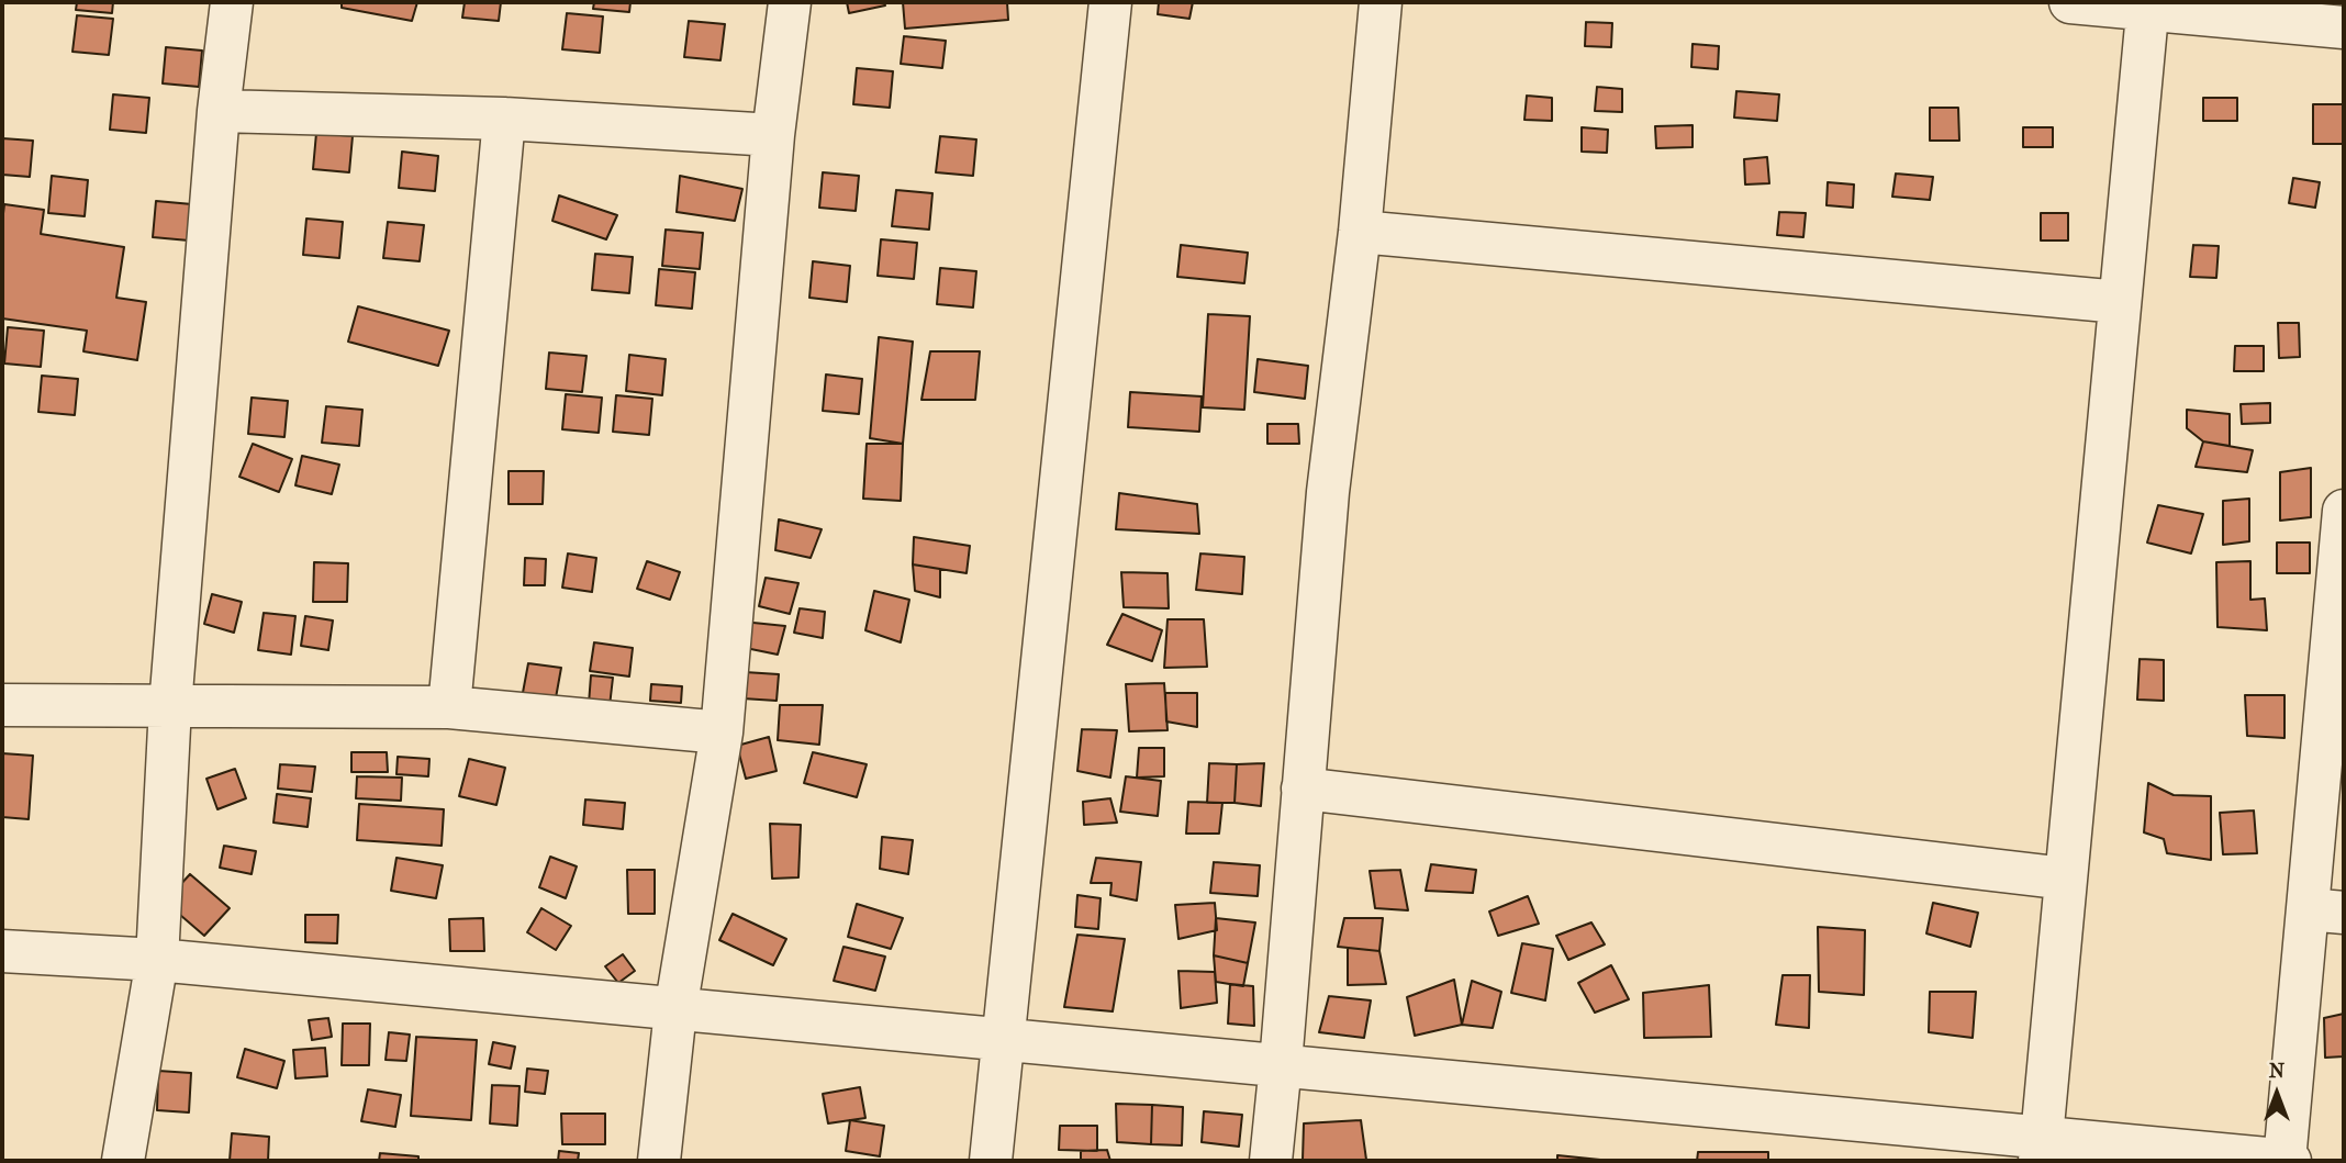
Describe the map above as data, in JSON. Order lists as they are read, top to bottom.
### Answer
{
  "north": "top"
}
